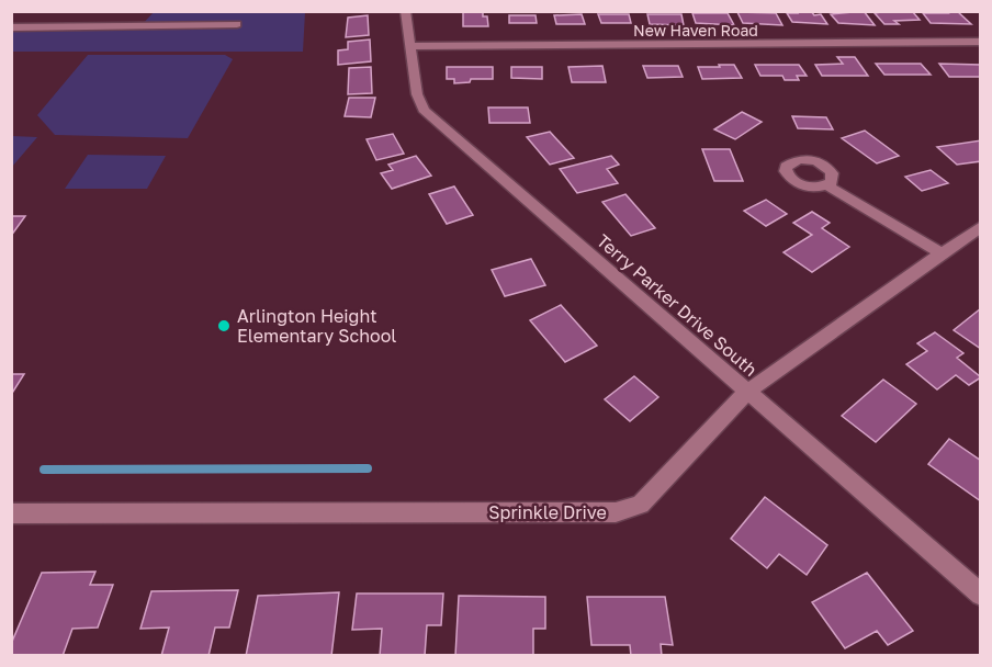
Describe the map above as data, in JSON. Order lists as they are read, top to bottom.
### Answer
{
  "streets": {
    "street": ["New Haven Road", "Terry Parker Drive South", "Sprinkle Drive"]
  },
  "crossings": [
    ["New Haven Road", "Terry Parker Drive South"],
    ["Terry Parker Drive South", "Sprinkle Drive"]
  ],
  "places": ["Arlington Height Elementary School"]
}
